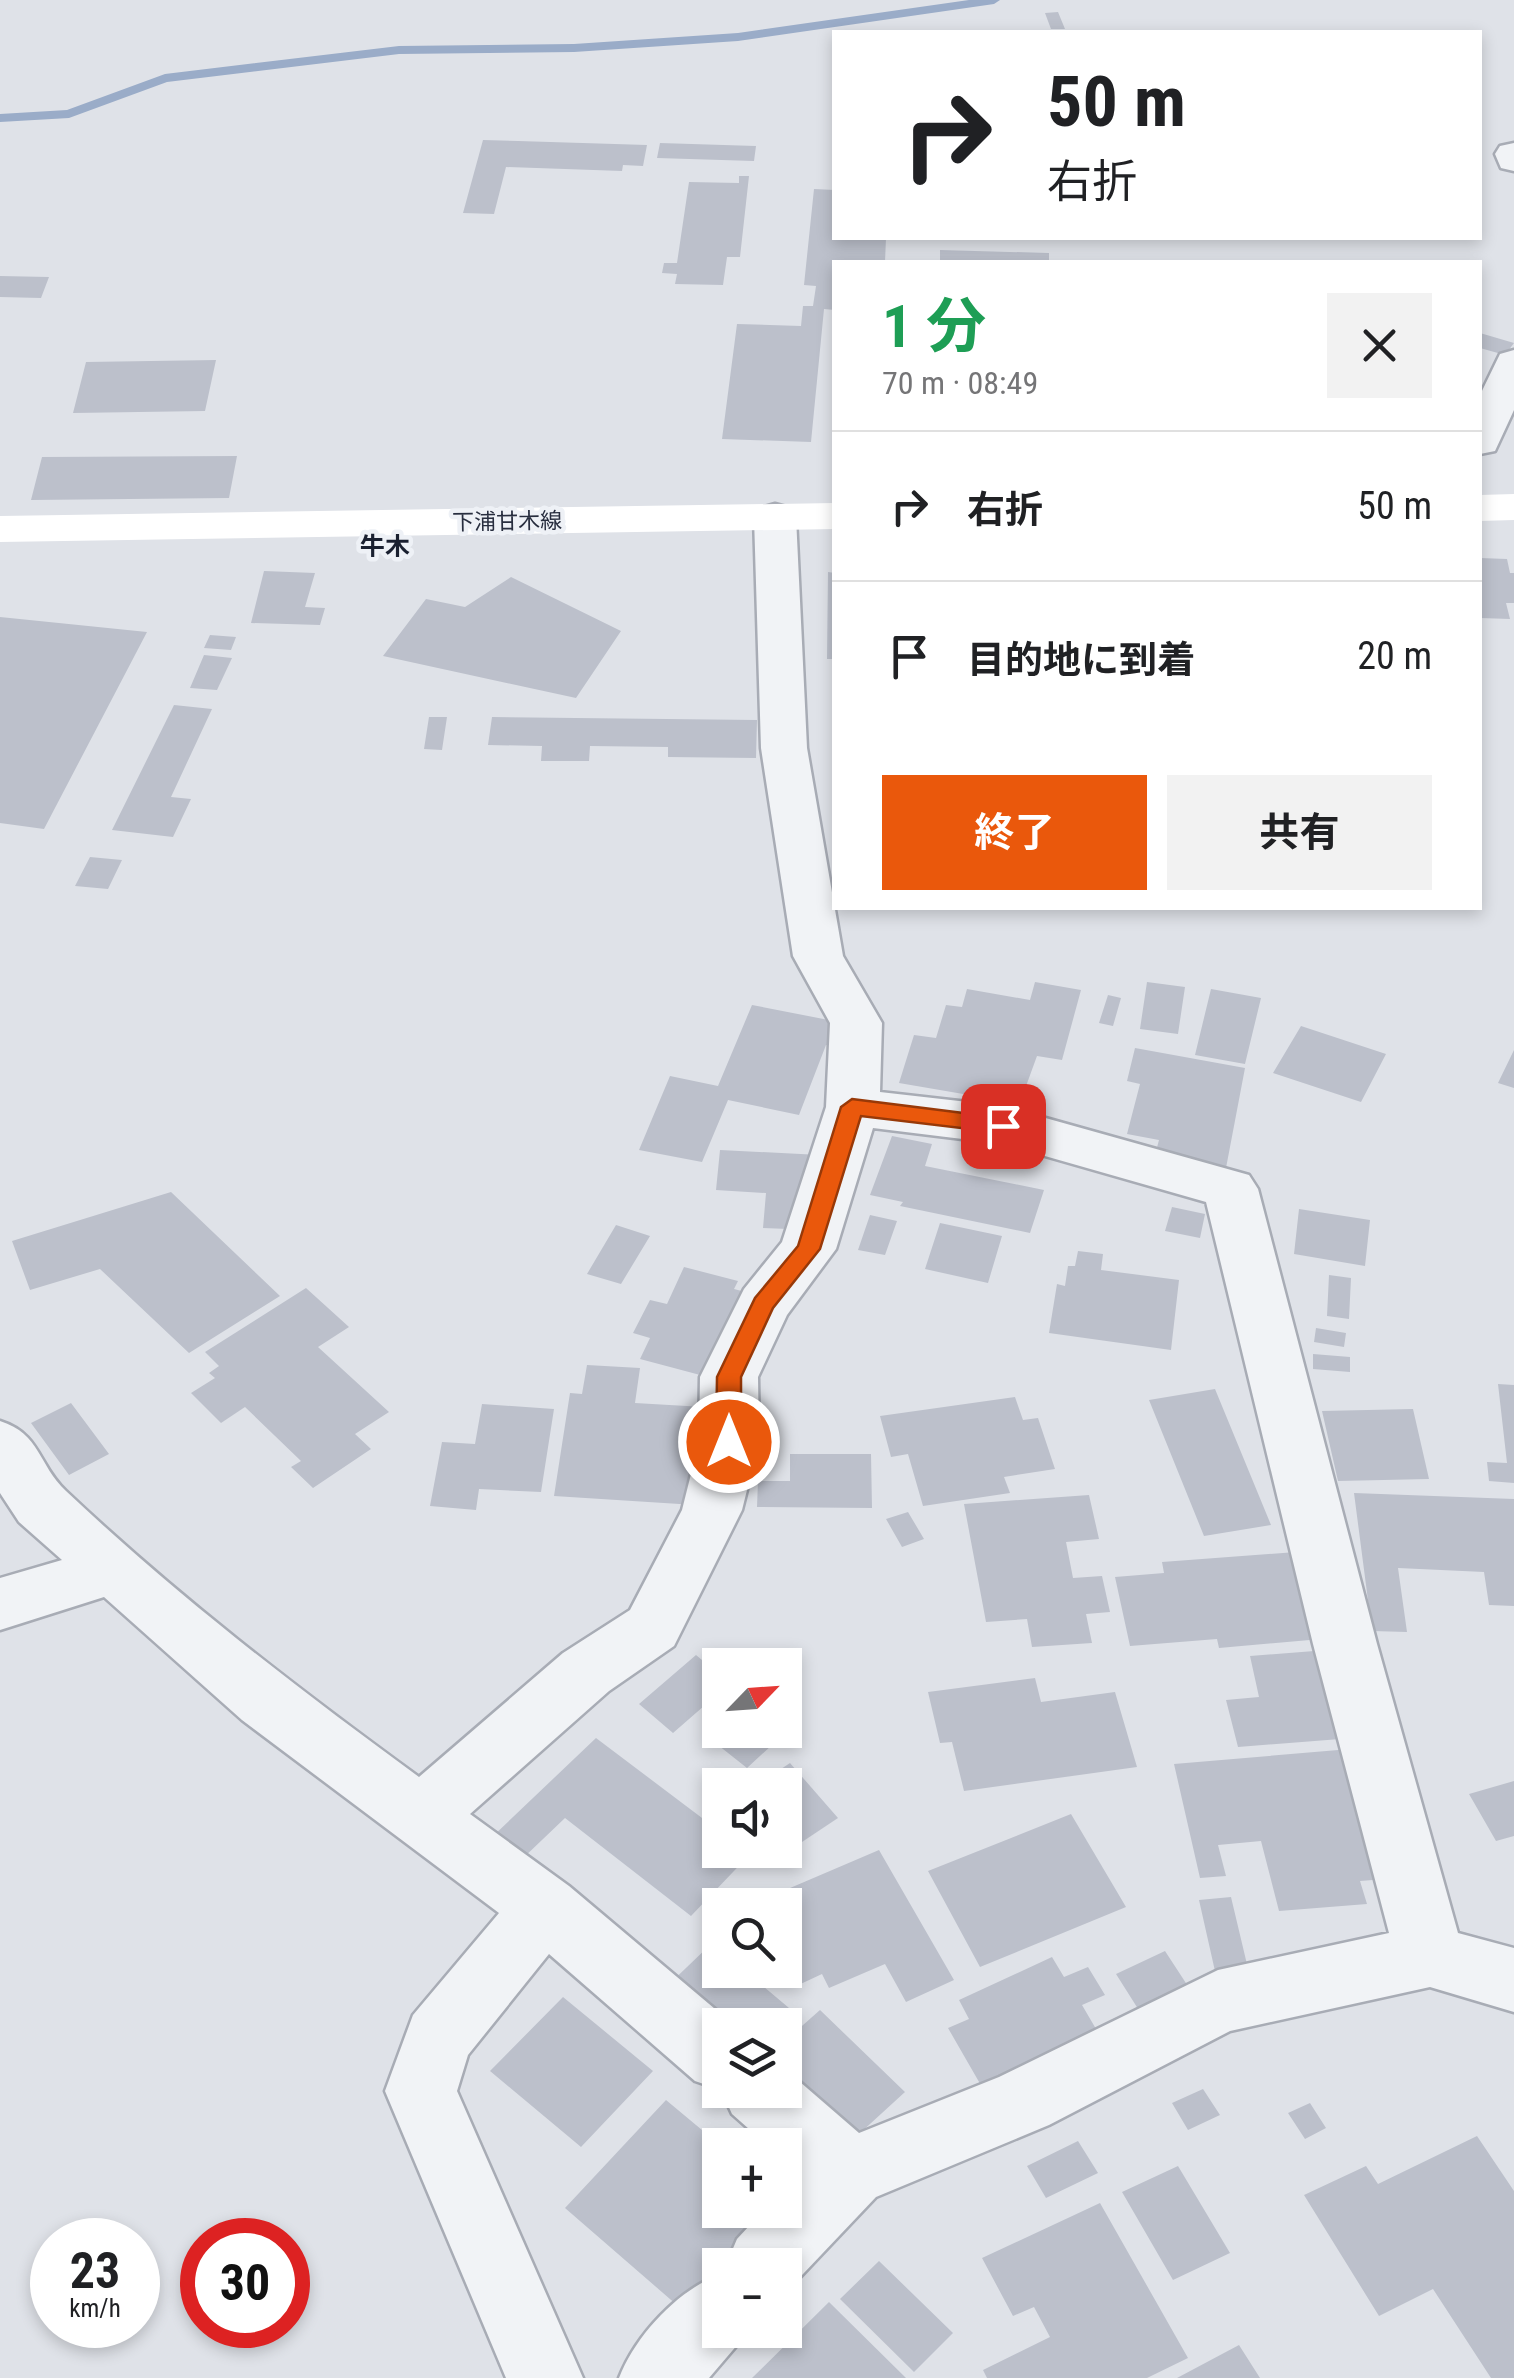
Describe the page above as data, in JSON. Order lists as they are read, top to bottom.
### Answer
{
  "streets": {
    "main road": ["下浦甘木線"]
  },
  "districts": ["牛木"],
  "north": "top right",
  "page": {
    "turn": ["50 m", "右折"],
    "heading": ["1 分", "70 m · 08:49"],
    "list": [
      {
        "name": "右折",
        "value": "50 m"
      },
      {
        "name": "目的地に到着",
        "value": "20 m"
      }
    ],
    "buttons": ["終了", "共有"],
    "map_buttons": ["+", "−"],
    "speed": "23 km/h",
    "limit": "30"
  }
}
